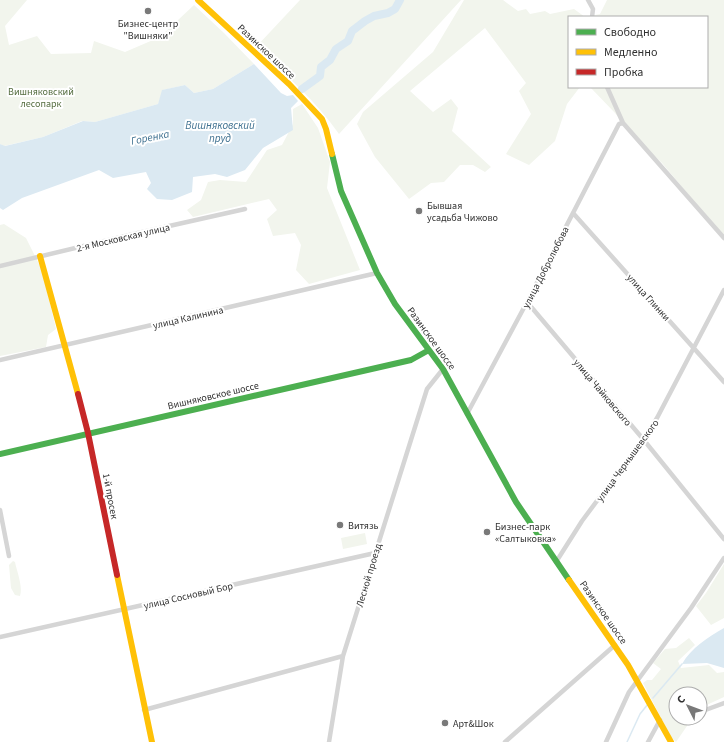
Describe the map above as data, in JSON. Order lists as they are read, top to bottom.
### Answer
{
  "streets": {
    "street": [
      "Разинское шоссе",
      "2-я Московская улица",
      "улица Добролюбова",
      "улица Глинки",
      "улица Калинина",
      "улица Чайковского",
      "Вишняковское шоссе",
      "улица Чернышевского",
      "1-й просек",
      "Лесной проезд",
      "улица Сосновый Бор"
    ]
  },
  "crossings": [
    ["Разинское шоссе", "улица Добролюбова"],
    ["Разинское шоссе", "улица Калинина"],
    ["Разинское шоссе", "Вишняковское шоссе"],
    ["Разинское шоссе", "улица Чернышевского"],
    ["Разинское шоссе", "Лесной проезд"],
    ["2-я Московская улица", "1-й просек"],
    ["улица Добролюбова", "улица Глинки"],
    ["улица Добролюбова", "улица Чайковского"],
    ["улица Глинки", "улица Чернышевского"],
    ["улица Калинина", "1-й просек"],
    ["улица Чайковского", "улица Чернышевского"],
    ["Вишняковское шоссе", "1-й просек"],
    ["1-й просек", "улица Сосновый Бор"],
    ["Лесной проезд", "улица Сосновый Бор"]
  ],
  "water": ["Вишняковский пруд", "Горенка"],
  "parks": ["Вишняковский лесопарк"],
  "places": [
    "Бизнес-центр \"Вишняки\"",
    "Бывшая усадьба Чижово",
    "Витязь",
    "Бизнес-парк «Салтыковка»",
    "Арт&Шок"
  ],
  "legend": ["Свободно", "Медленно", "Пробка"],
  "north": "top left"
}
